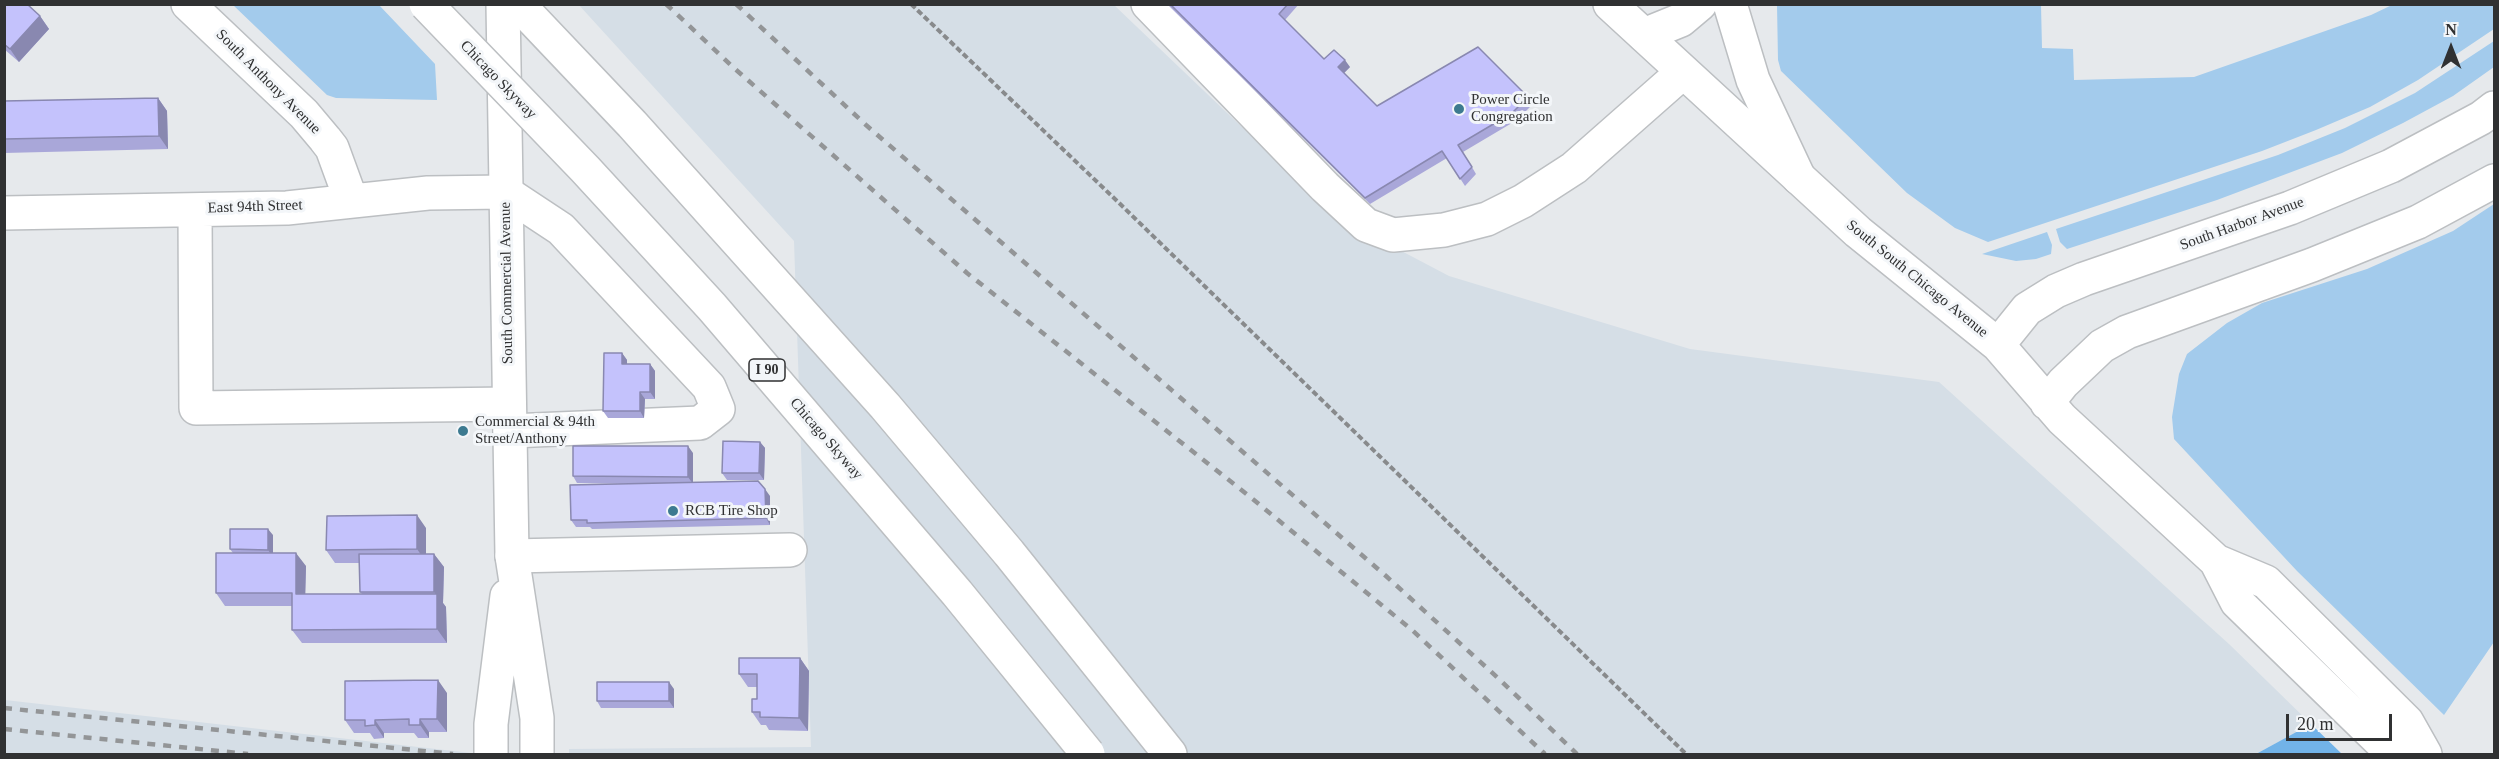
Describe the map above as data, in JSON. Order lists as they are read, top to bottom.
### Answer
{
  "streets": {
    "main road": [
      "Chicago Skyway",
      "South Anthony Avenue",
      "East 94th Street",
      "South Harbor Avenue",
      "South South Chicago Avenue",
      "South Commercial Avenue",
      "I 90"
    ]
  },
  "crossings": [
    ["South Anthony Avenue", "East 94th Street"],
    ["East 94th Street", "South Commercial Avenue"],
    ["South Harbor Avenue", "South South Chicago Avenue"]
  ],
  "places": ["Power Circle Congregation", "Commercial & 94th Street/Anthony", "RCB Tire Shop"],
  "scale_bar": "20 m",
  "north": "top"
}
